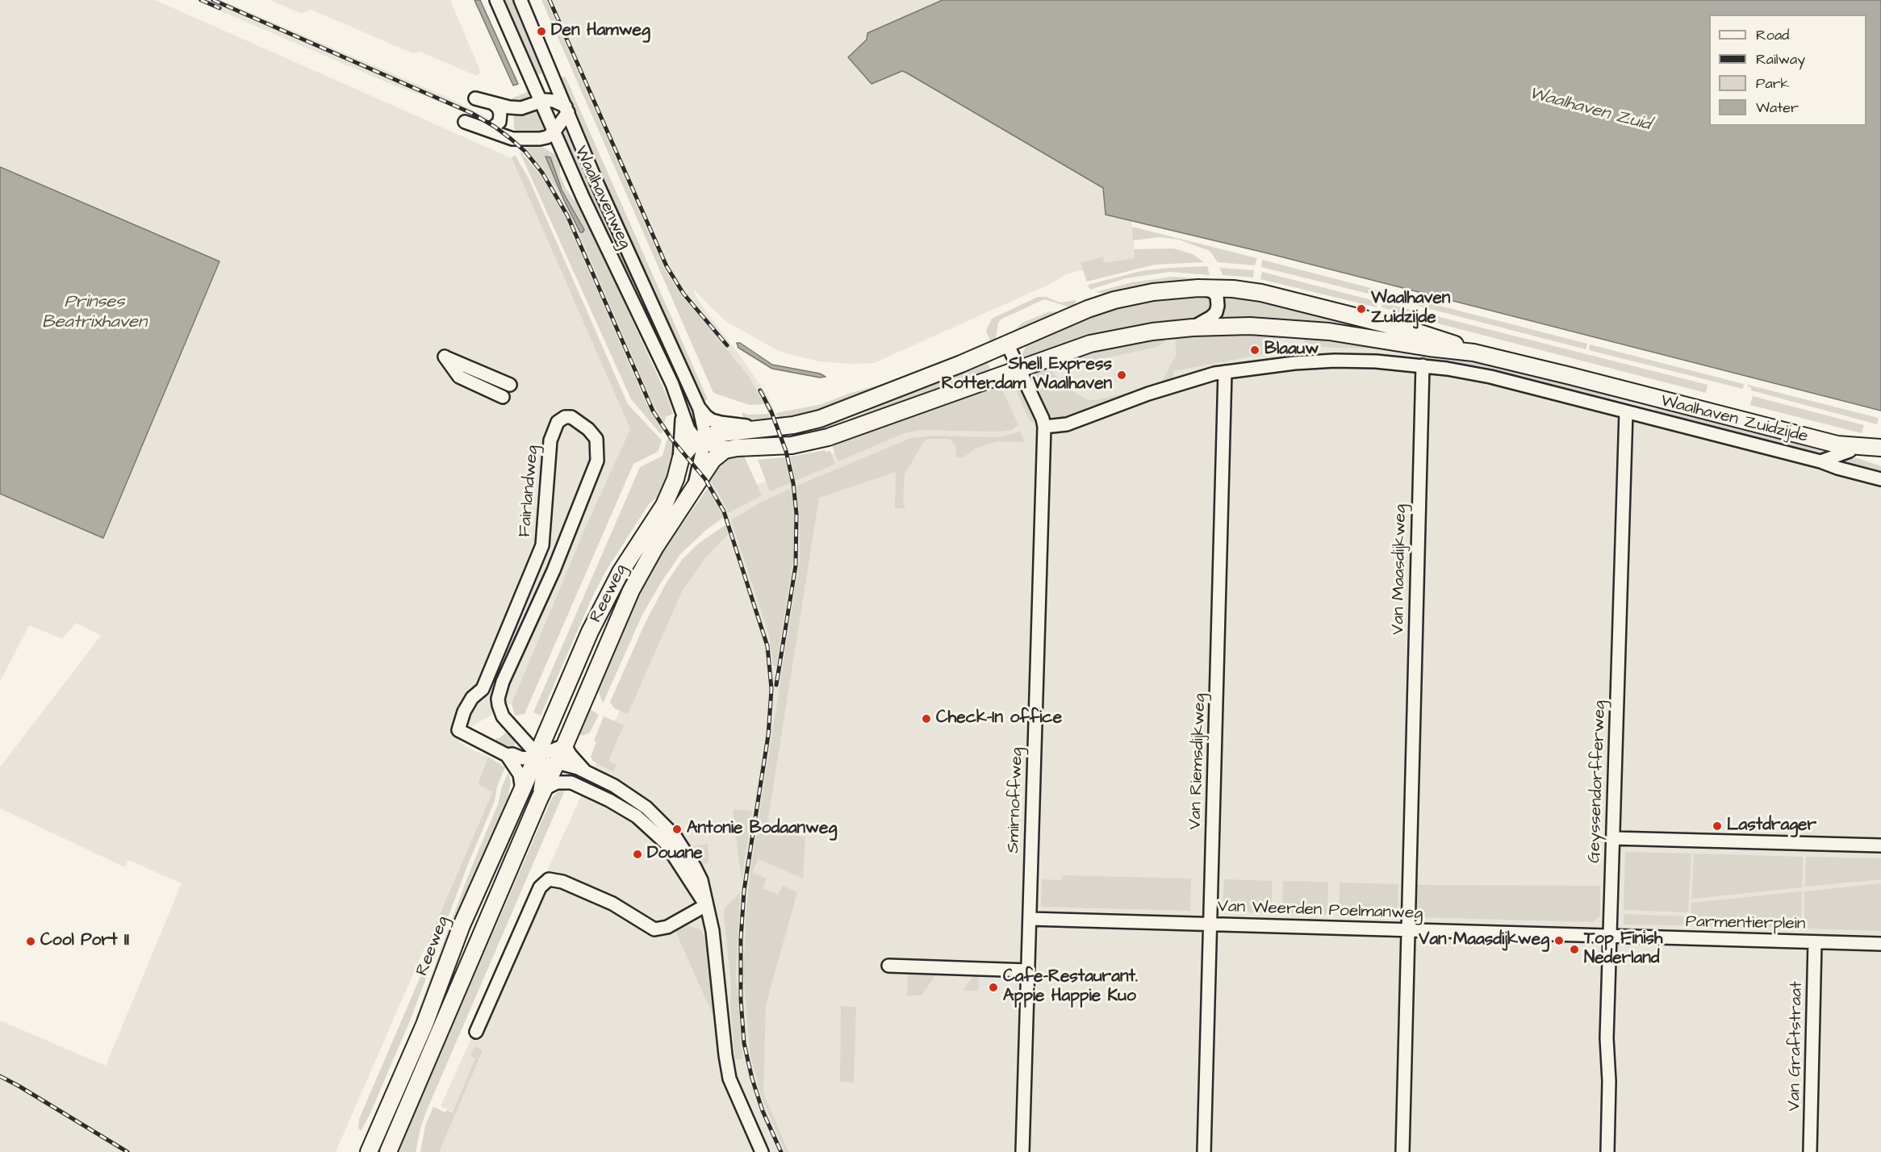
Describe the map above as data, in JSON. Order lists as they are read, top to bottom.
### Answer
{
  "streets": {
    "main road": ["Waalhaven Zuidzijde", "Reeweg"],
    "street": [
      "Waalhavenweg",
      "Fairlandweg",
      "Van Maasdijkweg",
      "Van Riemsdijkweg",
      "Geyssendorfferweg",
      "Smirnoffweg",
      "Van Weerden Poelmanweg",
      "Parmentierplein",
      "Van Graftstraat"
    ]
  },
  "crossings": [
    ["Waalhavenweg", "Waalhaven Zuidzijde"],
    ["Waalhavenweg", "Reeweg"],
    ["Waalhaven Zuidzijde", "Van Maasdijkweg"],
    ["Waalhaven Zuidzijde", "Reeweg"],
    ["Waalhaven Zuidzijde", "Van Riemsdijkweg"],
    ["Waalhaven Zuidzijde", "Geyssendorfferweg"],
    ["Waalhaven Zuidzijde", "Smirnoffweg"],
    ["Fairlandweg", "Reeweg"],
    ["Van Maasdijkweg", "Van Weerden Poelmanweg"],
    ["Van Riemsdijkweg", "Van Weerden Poelmanweg"],
    ["Geyssendorfferweg", "Van Weerden Poelmanweg"],
    ["Geyssendorfferweg", "Parmentierplein"],
    ["Smirnoffweg", "Van Weerden Poelmanweg"],
    ["Van Weerden Poelmanweg", "Parmentierplein"],
    ["Parmentierplein", "Van Graftstraat"]
  ],
  "water": ["Waalhaven Zuid", "Prinses Beatrixhaven"],
  "places": [
    "Den Hamweg",
    "Waalhaven Zuidzijde",
    "Blaauw",
    "Shell Express Rotterdam Waalhaven",
    "Check-In office",
    "Lastdrager",
    "Antonie Bodaanweg",
    "Douane",
    "Van Maasdijkweg",
    "Cool Port II",
    "Top Finish Nederland",
    "Cafe-Restaurant. Appie Happie Kuo"
  ],
  "legend": [
    "Road",
    "Railway",
    "Park",
    "Water"
  ]
}
